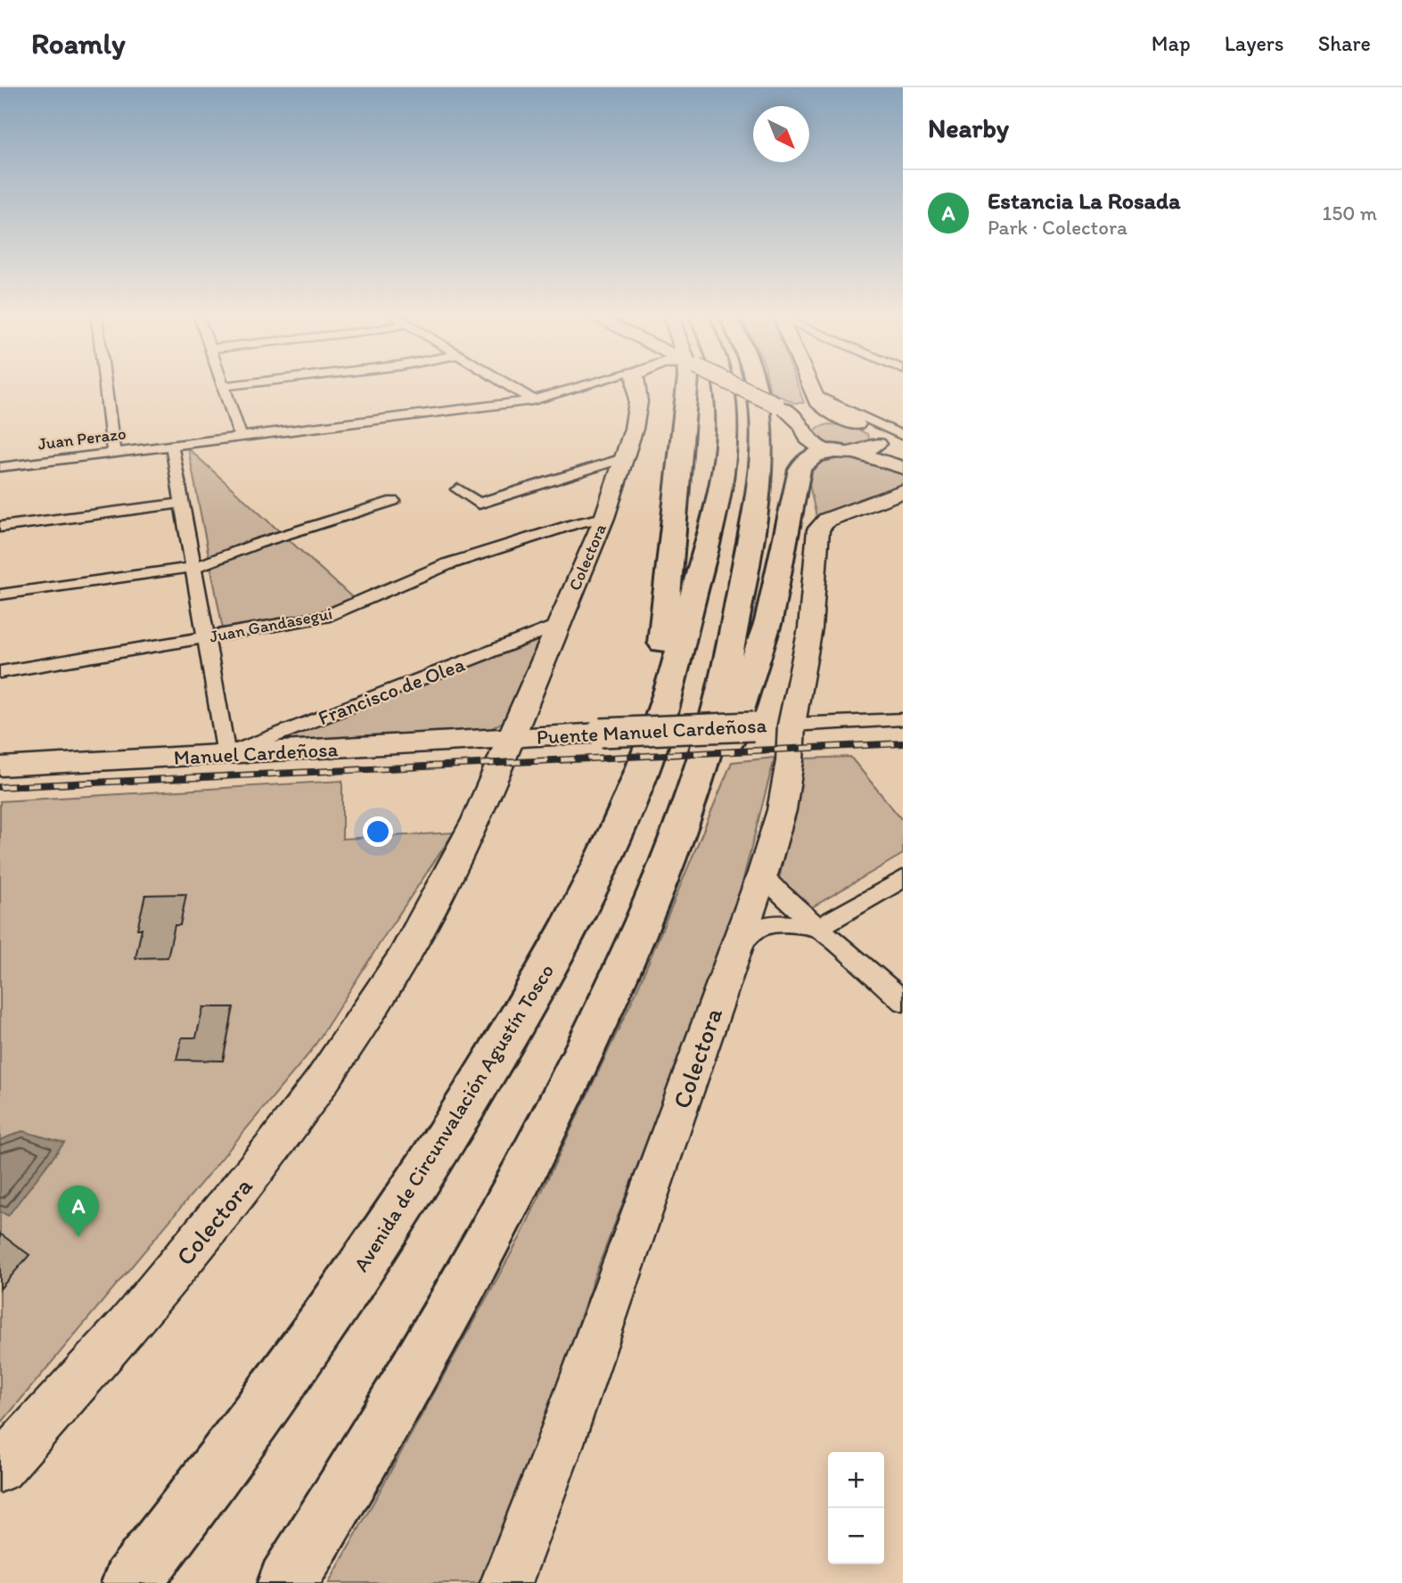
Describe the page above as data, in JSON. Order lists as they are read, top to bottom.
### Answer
{
  "streets": {
    "highway": ["Avenida de Circunvalación Agustín Tosco"],
    "main road": ["Colectora", "Puente Manuel Cardeñosa", "Manuel Cardeñosa"],
    "street": ["Juan Perazo", "Juan Gandasegui", "Francisco de Olea"]
  },
  "crossings": [
    ["Colectora", "Juan Gandasegui"],
    ["Colectora", "Francisco de Olea"],
    ["Colectora", "Puente Manuel Cardeñosa"],
    ["Colectora", "Manuel Cardeñosa"],
    ["Francisco de Olea", "Manuel Cardeñosa"],
    ["Puente Manuel Cardeñosa", "Manuel Cardeñosa"]
  ],
  "north": "bottom right",
  "page": {
    "header": "Roamly",
    "nav": ["Map", "Layers", "Share"],
    "heading": "Nearby",
    "list": [
      {
        "mark": "A",
        "name": "Estancia La Rosada",
        "note": "Park · Colectora",
        "value": "150 m"
      }
    ],
    "pins": "A",
    "map_buttons": ["+", "−"]
  }
}
